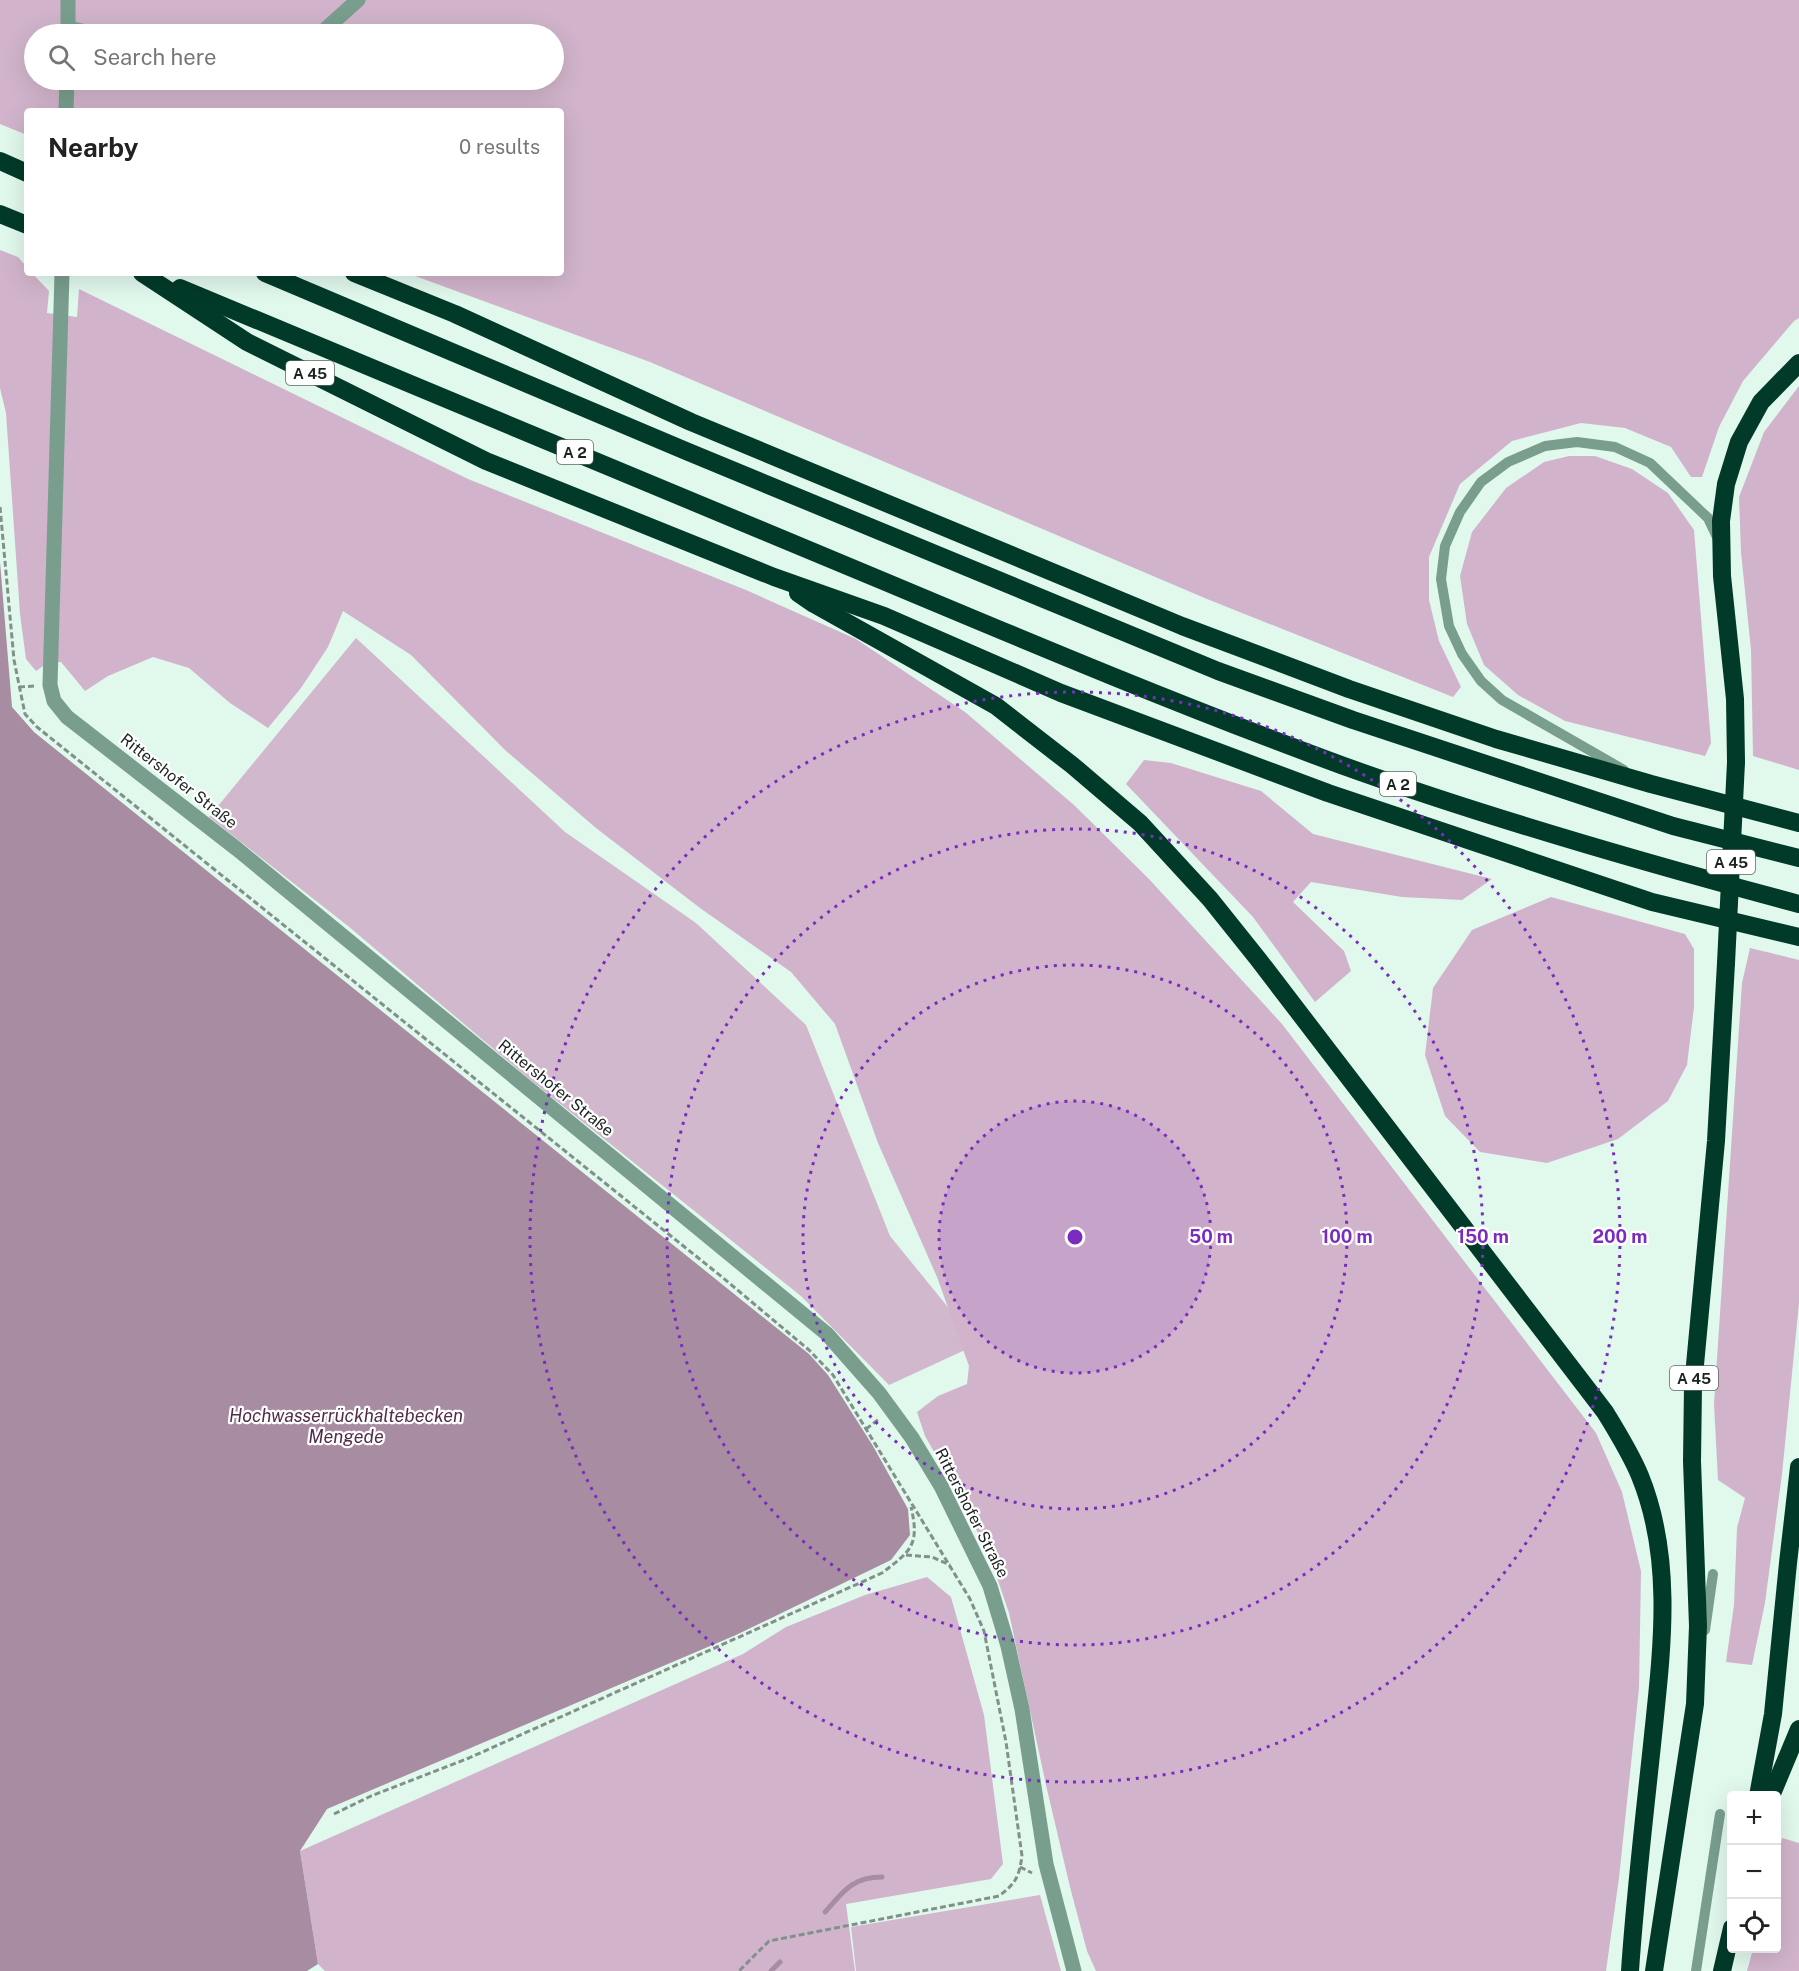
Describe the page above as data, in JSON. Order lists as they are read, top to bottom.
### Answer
{
  "streets": {
    "highway": ["A 45", "A 2"],
    "street": ["Rittershofer Straße"]
  },
  "water": ["Hochwasserrückhaltebecken Mengede"],
  "page": {
    "search": "Search here",
    "heading": ["Nearby", "0 results"],
    "map_buttons": ["+", "−"]
  },
  "rings": [
    "50 m",
    "100 m",
    "150 m",
    "200 m"
  ]
}
